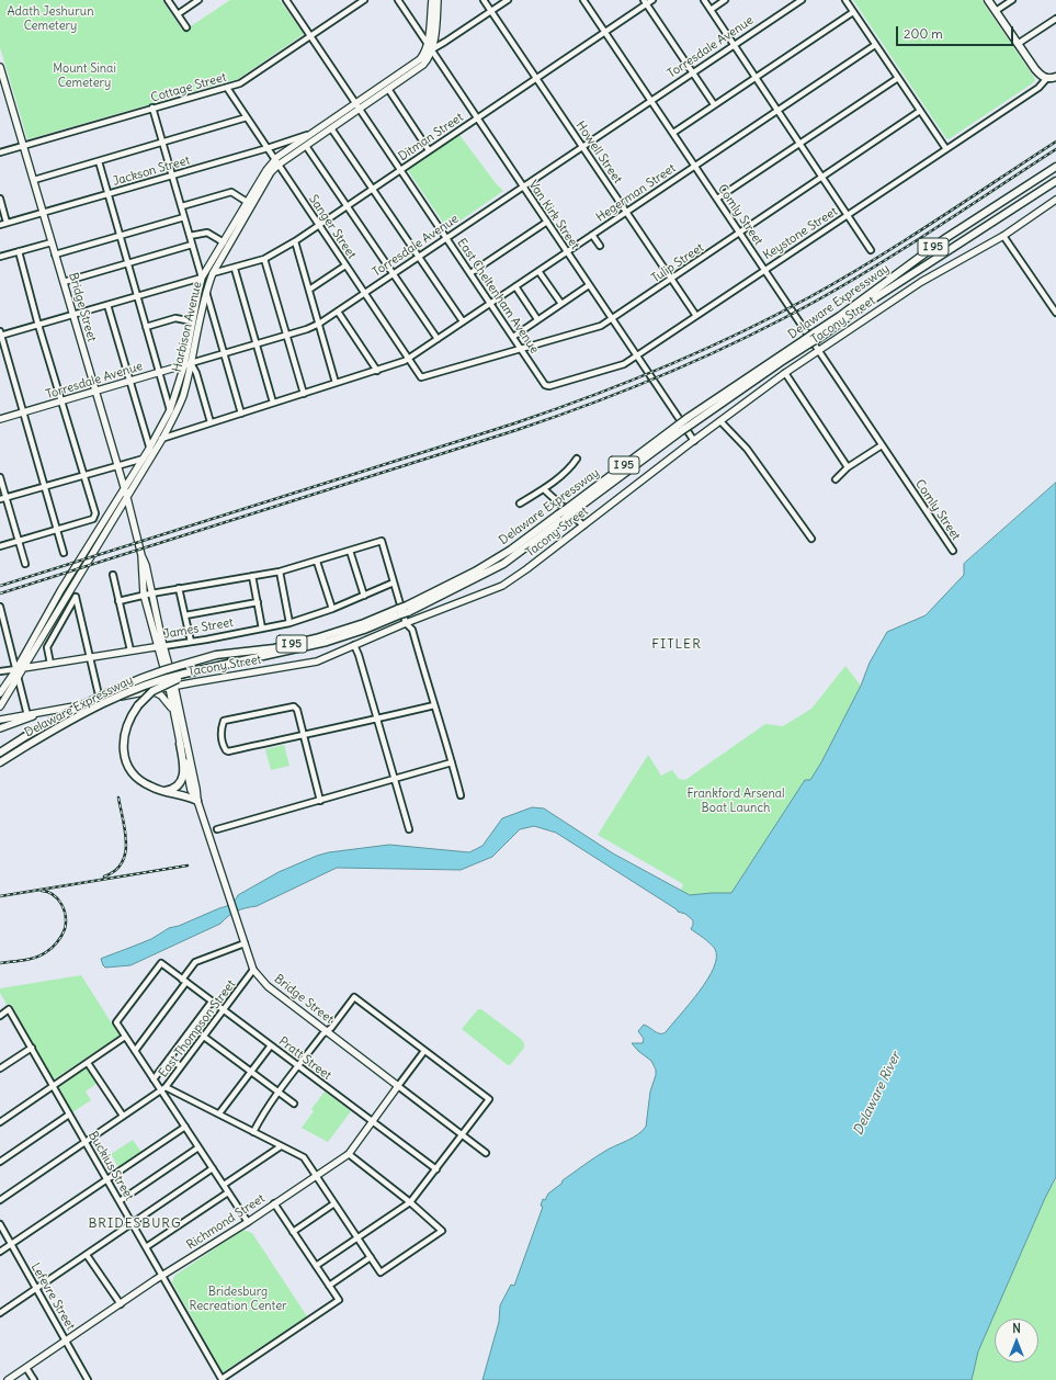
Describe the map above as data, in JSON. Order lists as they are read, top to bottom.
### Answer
{
  "streets": {
    "highway": ["I 95", "Delaware Expressway"],
    "main road": [
      "Torresdale Avenue",
      "Bridge Street",
      "Tacony Street",
      "Harbison Avenue",
      "James Street",
      "Richmond Street"
    ],
    "street": [
      "Cottage Street",
      "Ditman Street",
      "Howell Street",
      "Jackson Street",
      "Hegerman Street",
      "Van Kirk Street",
      "Comly Street",
      "Sanger Street",
      "Keystone Street",
      "Tulip Street",
      "East Cheltenham Avenue",
      "East Thompson Street",
      "Pratt Street",
      "Buckius Street",
      "Lefevre Street"
    ]
  },
  "crossings": [
    ["Torresdale Avenue", "Howell Street"],
    ["Torresdale Avenue", "Van Kirk Street"],
    ["Torresdale Avenue", "Comly Street"],
    ["Torresdale Avenue", "Sanger Street"],
    ["Torresdale Avenue", "East Cheltenham Avenue"],
    ["Torresdale Avenue", "Bridge Street"],
    ["Torresdale Avenue", "Harbison Avenue"],
    ["Cottage Street", "Sanger Street"],
    ["Cottage Street", "East Cheltenham Avenue"],
    ["Cottage Street", "Bridge Street"],
    ["Ditman Street", "Howell Street"],
    ["Ditman Street", "Van Kirk Street"],
    ["Ditman Street", "Comly Street"],
    ["Ditman Street", "Sanger Street"],
    ["Ditman Street", "East Cheltenham Avenue"],
    ["Ditman Street", "Harbison Avenue"],
    ["Howell Street", "Hegerman Street"],
    ["Howell Street", "Keystone Street"],
    ["Howell Street", "Tulip Street"],
    ["Jackson Street", "Sanger Street"],
    ["Jackson Street", "Bridge Street"],
    ["Jackson Street", "Harbison Avenue"],
    ["Hegerman Street", "Van Kirk Street"],
    ["Hegerman Street", "Comly Street"],
    ["Hegerman Street", "Sanger Street"],
    ["Hegerman Street", "East Cheltenham Avenue"],
    ["Van Kirk Street", "Keystone Street"],
    ["Van Kirk Street", "Tulip Street"],
    ["Van Kirk Street", "Tacony Street"],
    ["Van Kirk Street", "Harbison Avenue"],
    ["Comly Street", "Keystone Street"],
    ["Comly Street", "Tulip Street"],
    ["Comly Street", "Tacony Street"],
    ["Sanger Street", "Tulip Street"],
    ["Sanger Street", "Harbison Avenue"],
    ["Keystone Street", "East Cheltenham Avenue"],
    ["Tulip Street", "East Cheltenham Avenue"],
    ["East Cheltenham Avenue", "Harbison Avenue"],
    ["Bridge Street", "Tacony Street"],
    ["Bridge Street", "Harbison Avenue"],
    ["Bridge Street", "James Street"],
    ["Bridge Street", "East Thompson Street"],
    ["Bridge Street", "Richmond Street"],
    ["Harbison Avenue", "James Street"],
    ["East Thompson Street", "Pratt Street"],
    ["East Thompson Street", "Buckius Street"],
    ["Pratt Street", "Richmond Street"],
    ["Buckius Street", "Richmond Street"],
    ["Richmond Street", "Lefevre Street"]
  ],
  "districts": ["FITLER", "BRIDESBURG"],
  "water": ["Delaware River"],
  "parks": [
    "Adath Jeshurun Cemetery",
    "Mount Sinai Cemetery",
    "Frankford Arsenal Boat Launch",
    "Bridesburg Recreation Center"
  ],
  "scale_bar": "200 m",
  "north": "top"
}
